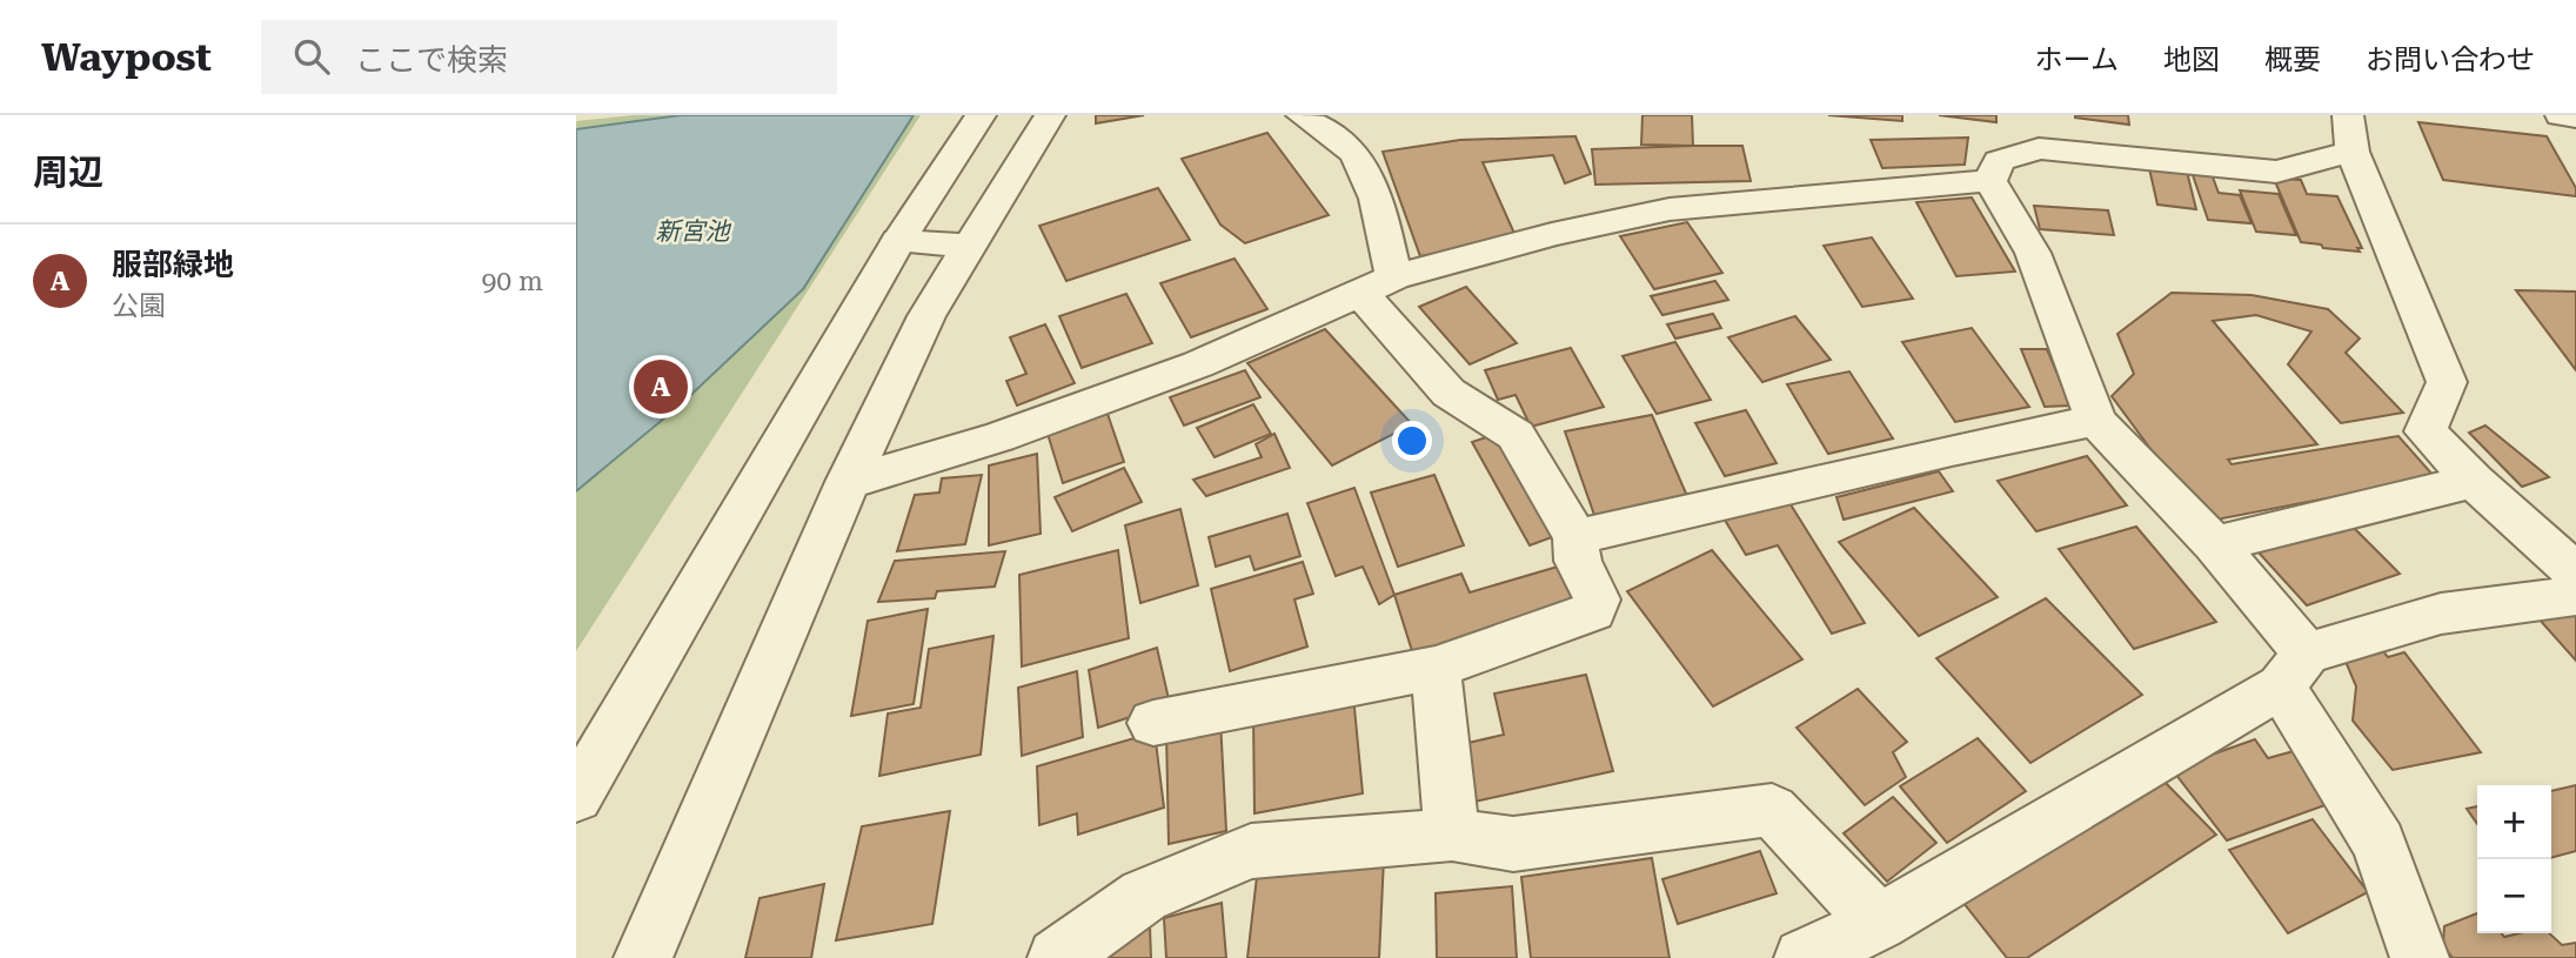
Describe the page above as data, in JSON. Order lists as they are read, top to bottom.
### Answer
{
  "water": ["新宮池"],
  "page": {
    "header": "Waypost",
    "search": "ここで検索",
    "nav": [
      "ホーム",
      "地図",
      "概要",
      "お問い合わせ"
    ],
    "heading": "周辺",
    "list": [
      {
        "mark": "A",
        "name": "服部緑地",
        "note": "公園",
        "value": "90 m"
      }
    ],
    "pins": "A",
    "map_buttons": ["+", "−"]
  }
}
